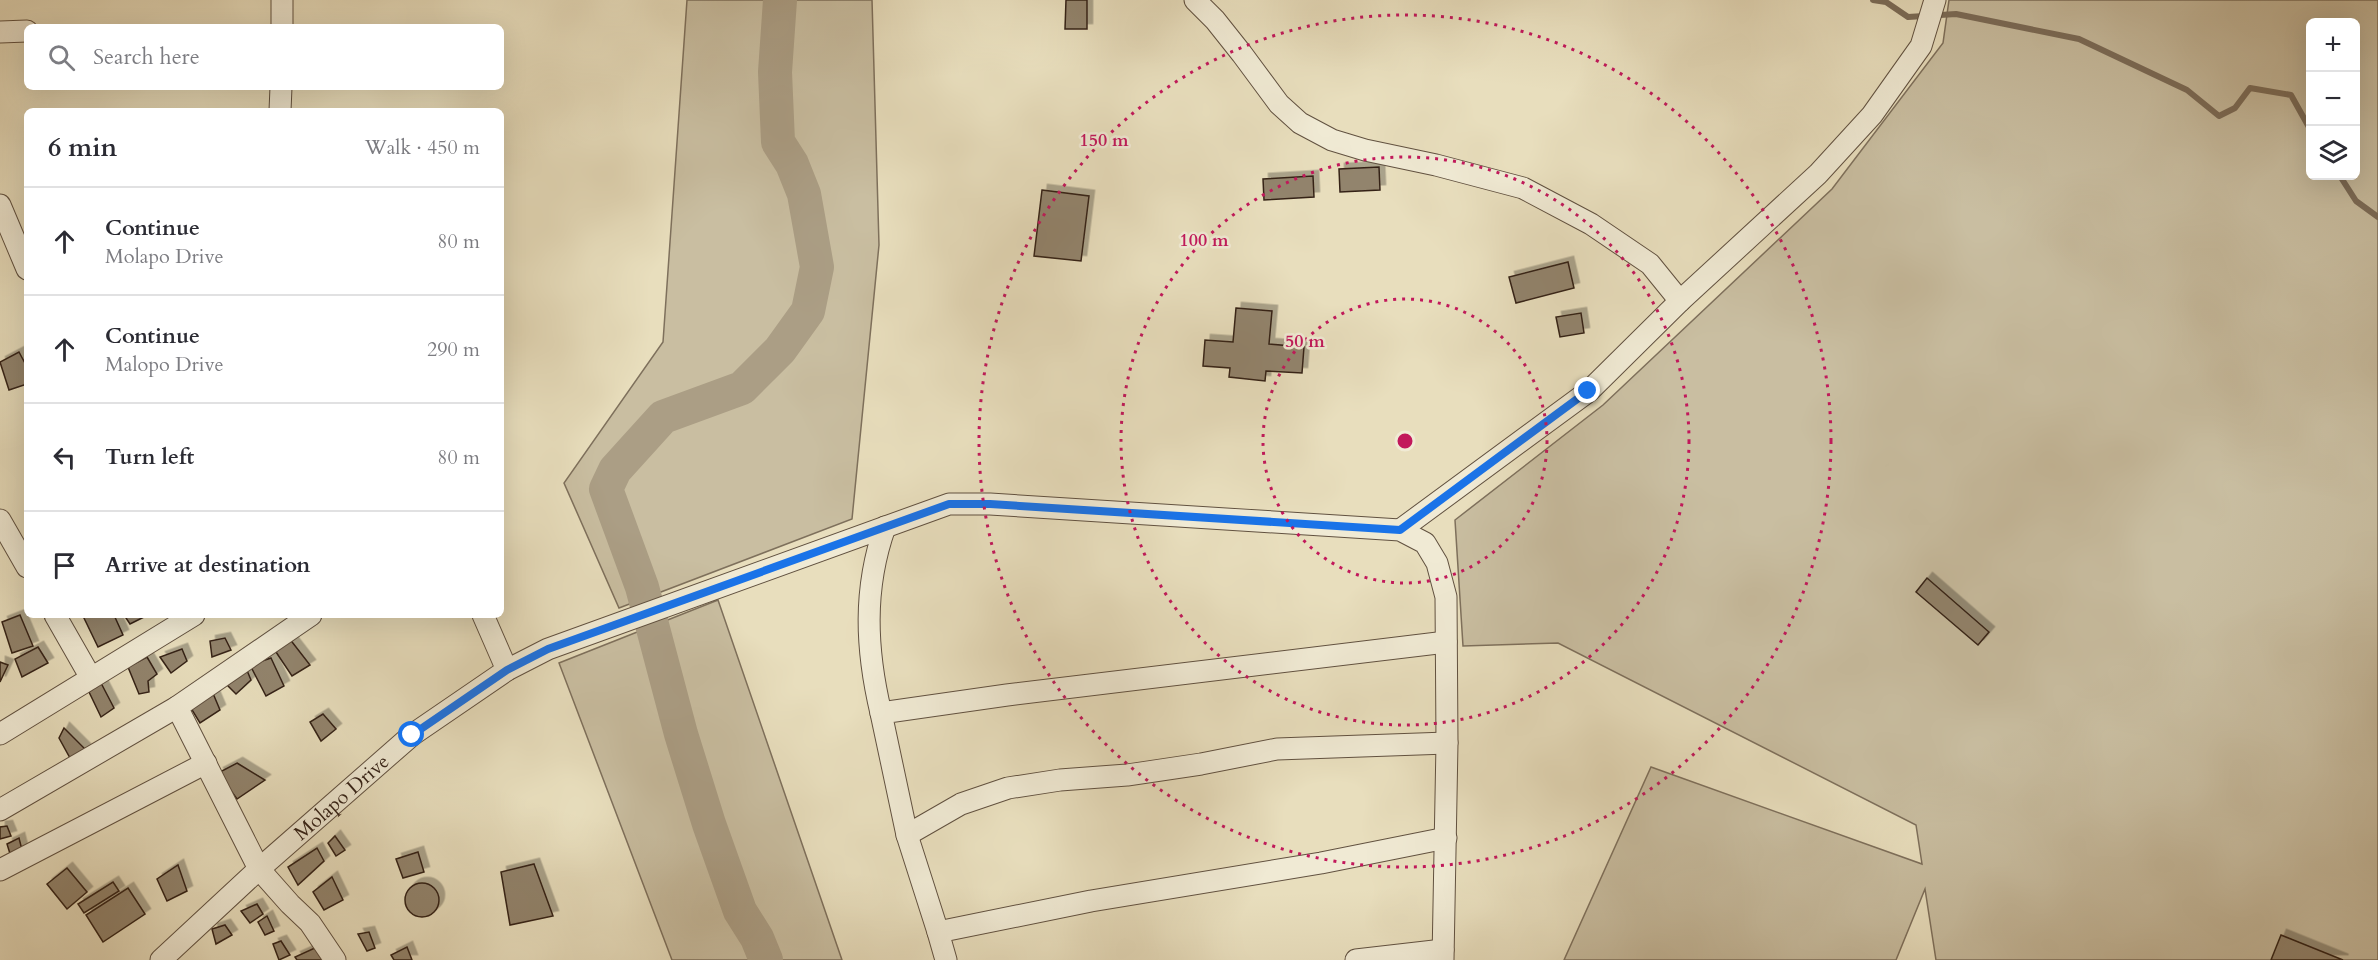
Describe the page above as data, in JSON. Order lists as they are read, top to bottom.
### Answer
{
  "streets": {
    "street": ["Molapo Drive"]
  },
  "page": {
    "map_buttons": ["+", "−"],
    "search": "Search here",
    "heading": ["6 min", "Walk · 450 m"],
    "list": [
      ["Continue", "Molapo Drive", "80 m"],
      ["Continue", "Malopo Drive", "290 m"],
      ["Turn left", "80 m"],
      "Arrive at destination"
    ]
  },
  "rings": ["150 m", "100 m", "50 m"]
}
